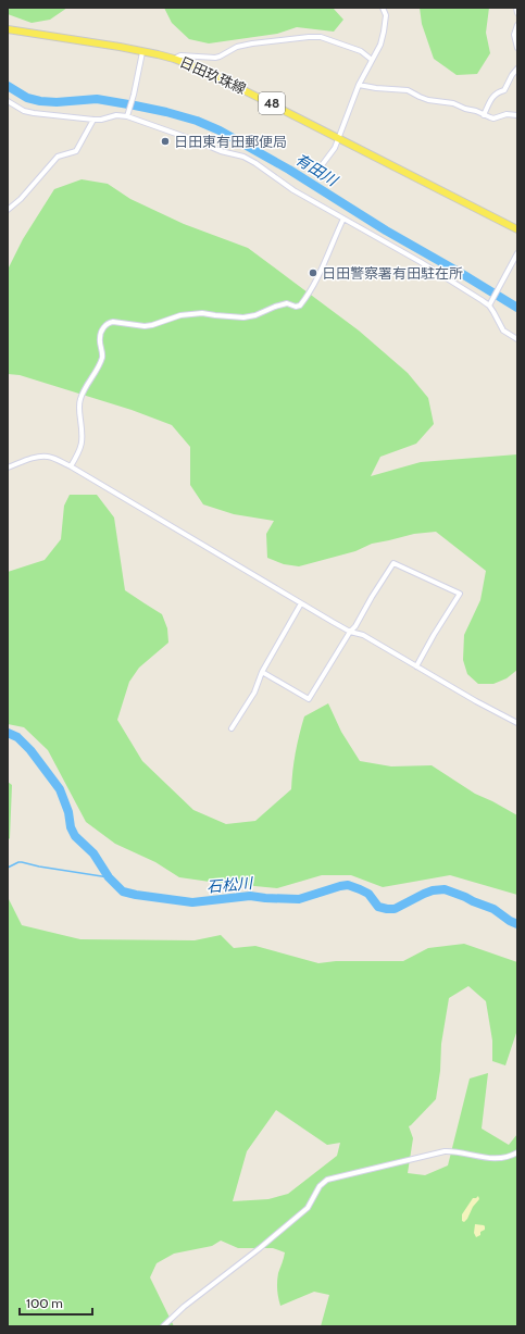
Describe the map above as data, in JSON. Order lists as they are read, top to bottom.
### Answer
{
  "streets": {
    "main road": ["日田玖珠線", "48"]
  },
  "water": ["有田川", "石松川"],
  "places": ["日田東有田郵便局", "日田警察署有田駐在所"],
  "scale_bar": "100 m"
}
